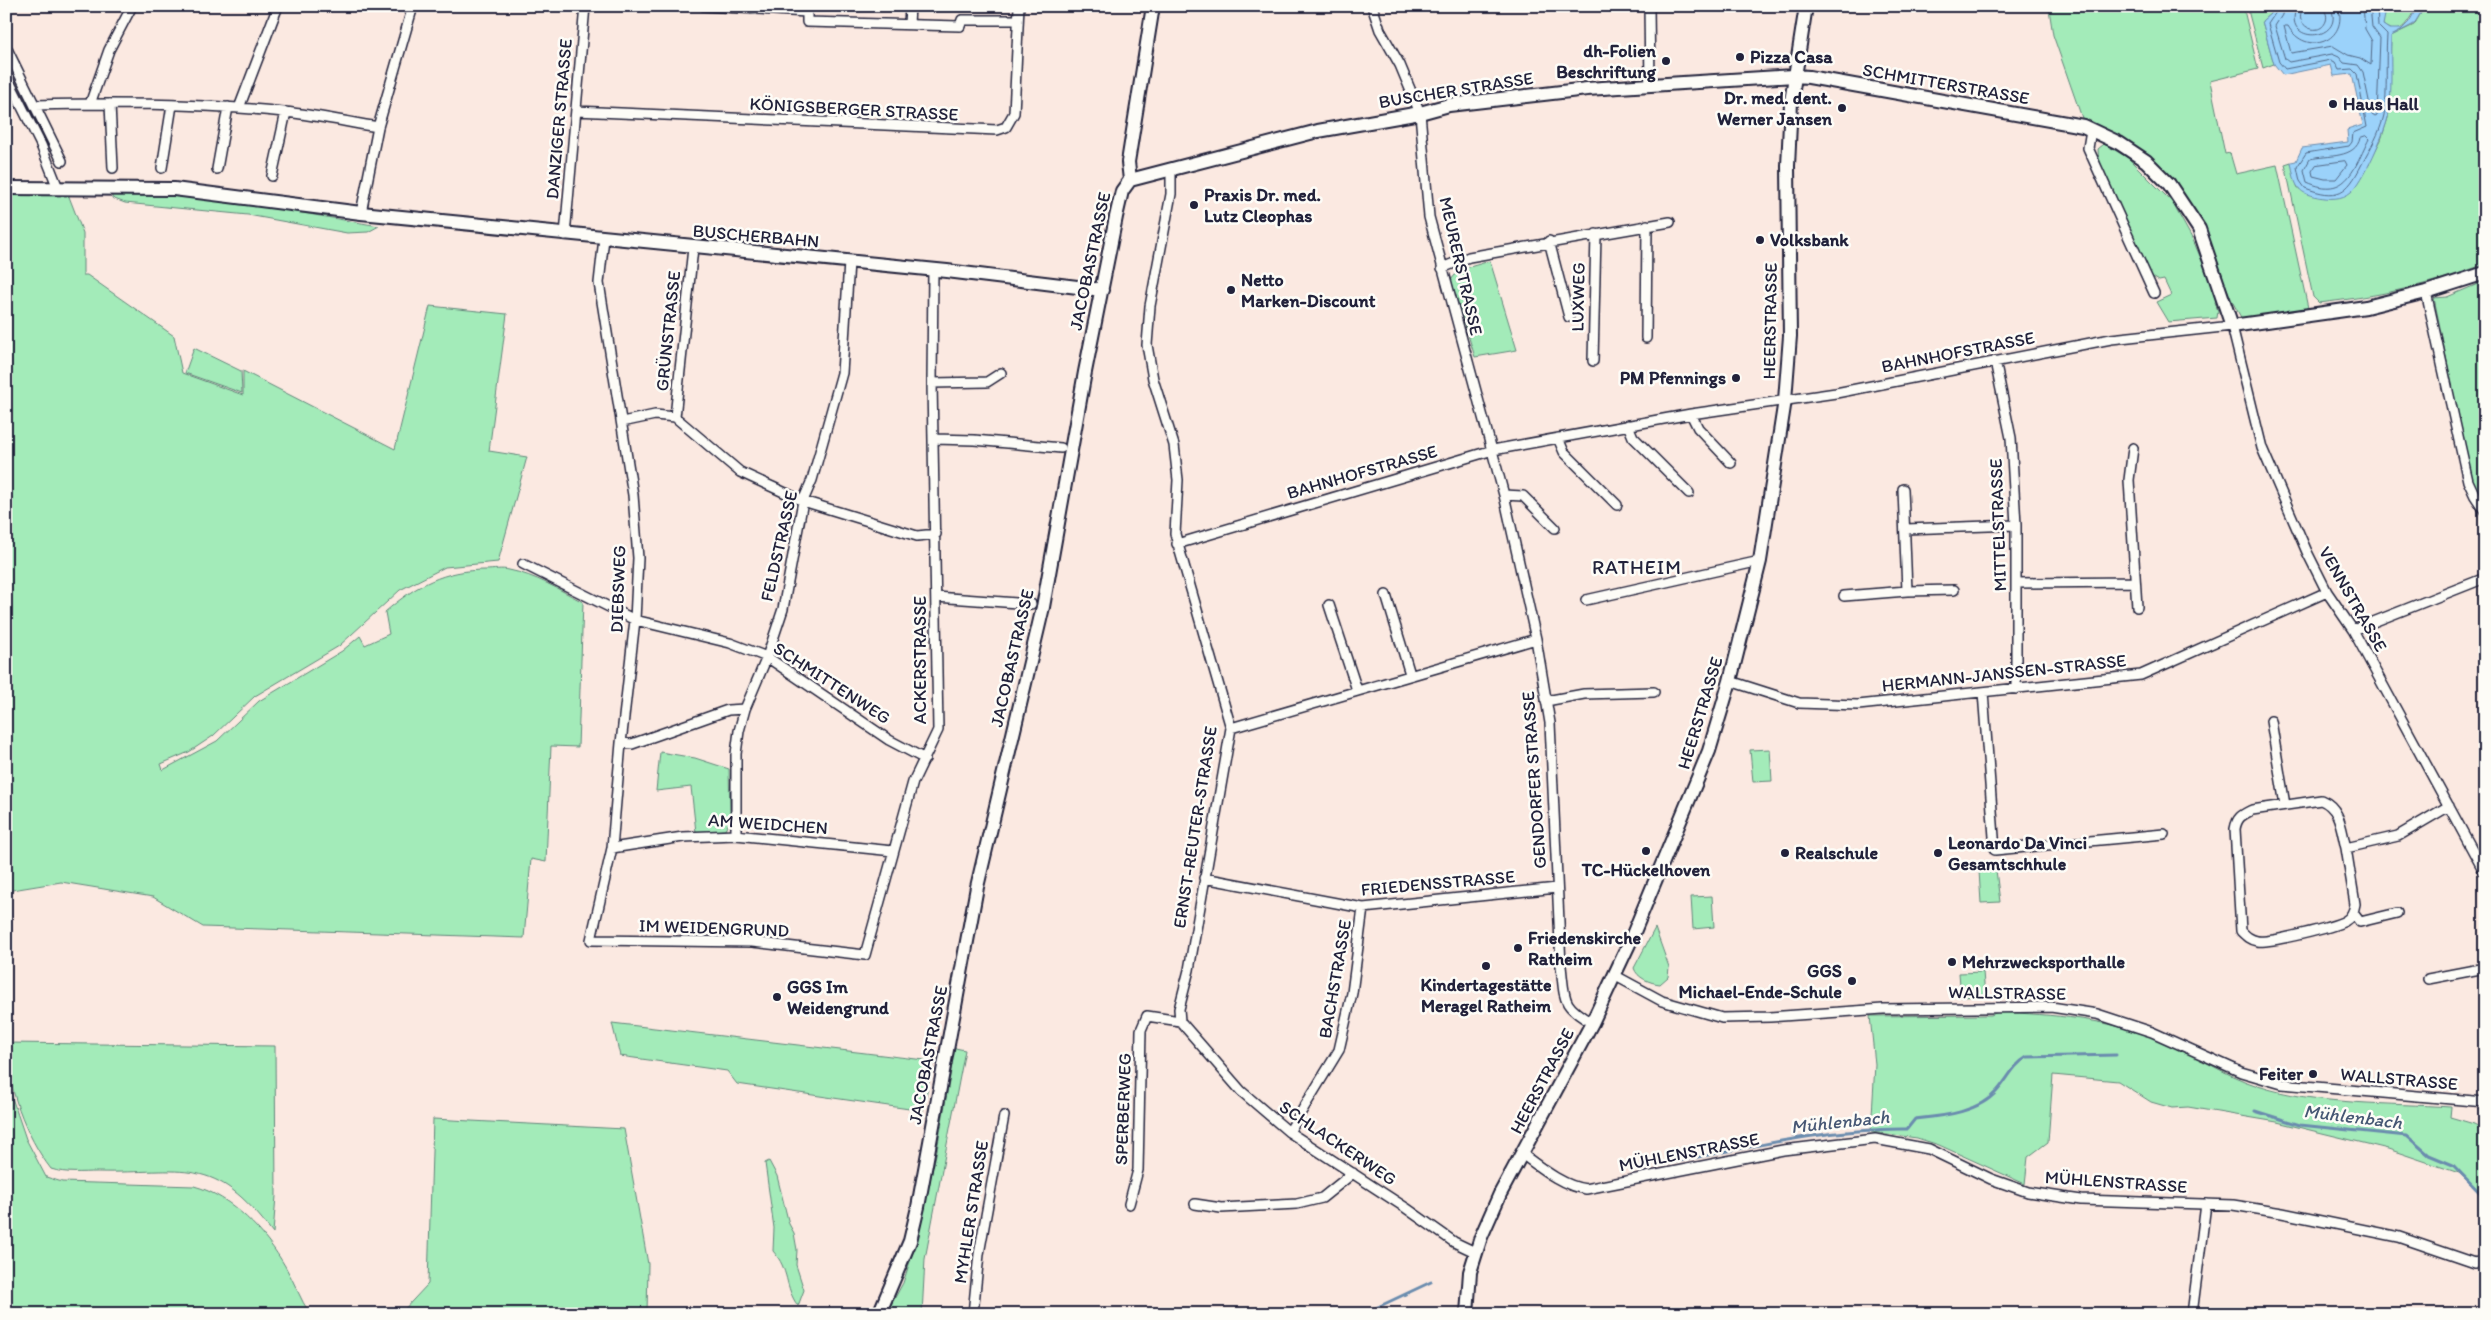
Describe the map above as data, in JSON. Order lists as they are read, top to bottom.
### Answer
{
  "streets": {
    "main road": [
      "SCHMITTERSTRASSE",
      "BUSCHER STRASSE",
      "BUSCHERBAHN",
      "JACOBASTRASSE",
      "HEERSTRASSE"
    ],
    "street": [
      "KÖNIGSBERGER STRASSE",
      "DANZIGER STRASSE",
      "MEURERSTRASSE",
      "LUXWEG",
      "GRÜNSTRASSE",
      "BAHNHOFSTRASSE",
      "MITTELSTRASSE",
      "FELDSTRASSE",
      "DIEBSWEG",
      "VENNSTRASSE",
      "ACKERSTRASSE",
      "HERMANN-JANSSEN-STRASSE",
      "SCHMITTENWEG",
      "GENDORFER STRASSE",
      "AM WEIDCHEN",
      "ERNST-REUTER-STRASSE",
      "FRIEDENSSTRASSE",
      "IM WEIDENGRUND",
      "BACHSTRASSE",
      "WALLSTRASSE",
      "SPERBERWEG",
      "SCHLACKERWEG",
      "MÜHLENSTRASSE",
      "MYHLER STRASSE"
    ]
  },
  "crossings": [
    ["SCHMITTERSTRASSE", "BUSCHER STRASSE"],
    ["SCHMITTERSTRASSE", "HEERSTRASSE"],
    ["SCHMITTERSTRASSE", "BAHNHOFSTRASSE"],
    ["SCHMITTERSTRASSE", "VENNSTRASSE"],
    ["BUSCHER STRASSE", "JACOBASTRASSE"],
    ["BUSCHER STRASSE", "MEURERSTRASSE"],
    ["BUSCHER STRASSE", "HEERSTRASSE"],
    ["BUSCHER STRASSE", "ERNST-REUTER-STRASSE"],
    ["KÖNIGSBERGER STRASSE", "DANZIGER STRASSE"],
    ["DANZIGER STRASSE", "BUSCHERBAHN"],
    ["BUSCHERBAHN", "JACOBASTRASSE"],
    ["BUSCHERBAHN", "GRÜNSTRASSE"],
    ["BUSCHERBAHN", "FELDSTRASSE"],
    ["BUSCHERBAHN", "DIEBSWEG"],
    ["BUSCHERBAHN", "ACKERSTRASSE"],
    ["MEURERSTRASSE", "LUXWEG"],
    ["MEURERSTRASSE", "BAHNHOFSTRASSE"],
    ["MEURERSTRASSE", "GENDORFER STRASSE"],
    ["HEERSTRASSE", "BAHNHOFSTRASSE"],
    ["HEERSTRASSE", "HERMANN-JANSSEN-STRASSE"],
    ["HEERSTRASSE", "GENDORFER STRASSE"],
    ["HEERSTRASSE", "WALLSTRASSE"],
    ["HEERSTRASSE", "SCHLACKERWEG"],
    ["HEERSTRASSE", "MÜHLENSTRASSE"],
    ["BAHNHOFSTRASSE", "MITTELSTRASSE"],
    ["BAHNHOFSTRASSE", "VENNSTRASSE"],
    ["BAHNHOFSTRASSE", "GENDORFER STRASSE"],
    ["BAHNHOFSTRASSE", "ERNST-REUTER-STRASSE"],
    ["MITTELSTRASSE", "HERMANN-JANSSEN-STRASSE"],
    ["FELDSTRASSE", "SCHMITTENWEG"],
    ["FELDSTRASSE", "AM WEIDCHEN"],
    ["DIEBSWEG", "SCHMITTENWEG"],
    ["DIEBSWEG", "AM WEIDCHEN"],
    ["DIEBSWEG", "IM WEIDENGRUND"],
    ["VENNSTRASSE", "HERMANN-JANSSEN-STRASSE"],
    ["ACKERSTRASSE", "SCHMITTENWEG"],
    ["ACKERSTRASSE", "AM WEIDCHEN"],
    ["ACKERSTRASSE", "IM WEIDENGRUND"],
    ["GENDORFER STRASSE", "FRIEDENSSTRASSE"],
    ["ERNST-REUTER-STRASSE", "FRIEDENSSTRASSE"],
    ["ERNST-REUTER-STRASSE", "SPERBERWEG"],
    ["ERNST-REUTER-STRASSE", "SCHLACKERWEG"],
    ["FRIEDENSSTRASSE", "BACHSTRASSE"],
    ["BACHSTRASSE", "SCHLACKERWEG"],
    ["SPERBERWEG", "SCHLACKERWEG"]
  ],
  "districts": ["RATHEIM"],
  "water": ["Mühlenbach"],
  "places": [
    "Pizza Casa",
    "dh-Folien Beschriftung",
    "Haus Hall",
    "Dr. med. dent. Werner Jansen",
    "Praxis Dr. med. Lutz Cleophas",
    "Volksbank",
    "Netto Marken-Discount",
    "PM Pfennings",
    "TC-Hückelhoven",
    "Realschule",
    "Leonardo Da Vinci Gesamtschhule",
    "Friedenskirche Ratheim",
    "Mehrzwecksporthalle",
    "Kindertagestätte Meragel Ratheim",
    "GGS Michael-Ende-Schule",
    "GGS Im Weidengrund",
    "Feiter"
  ]
}
